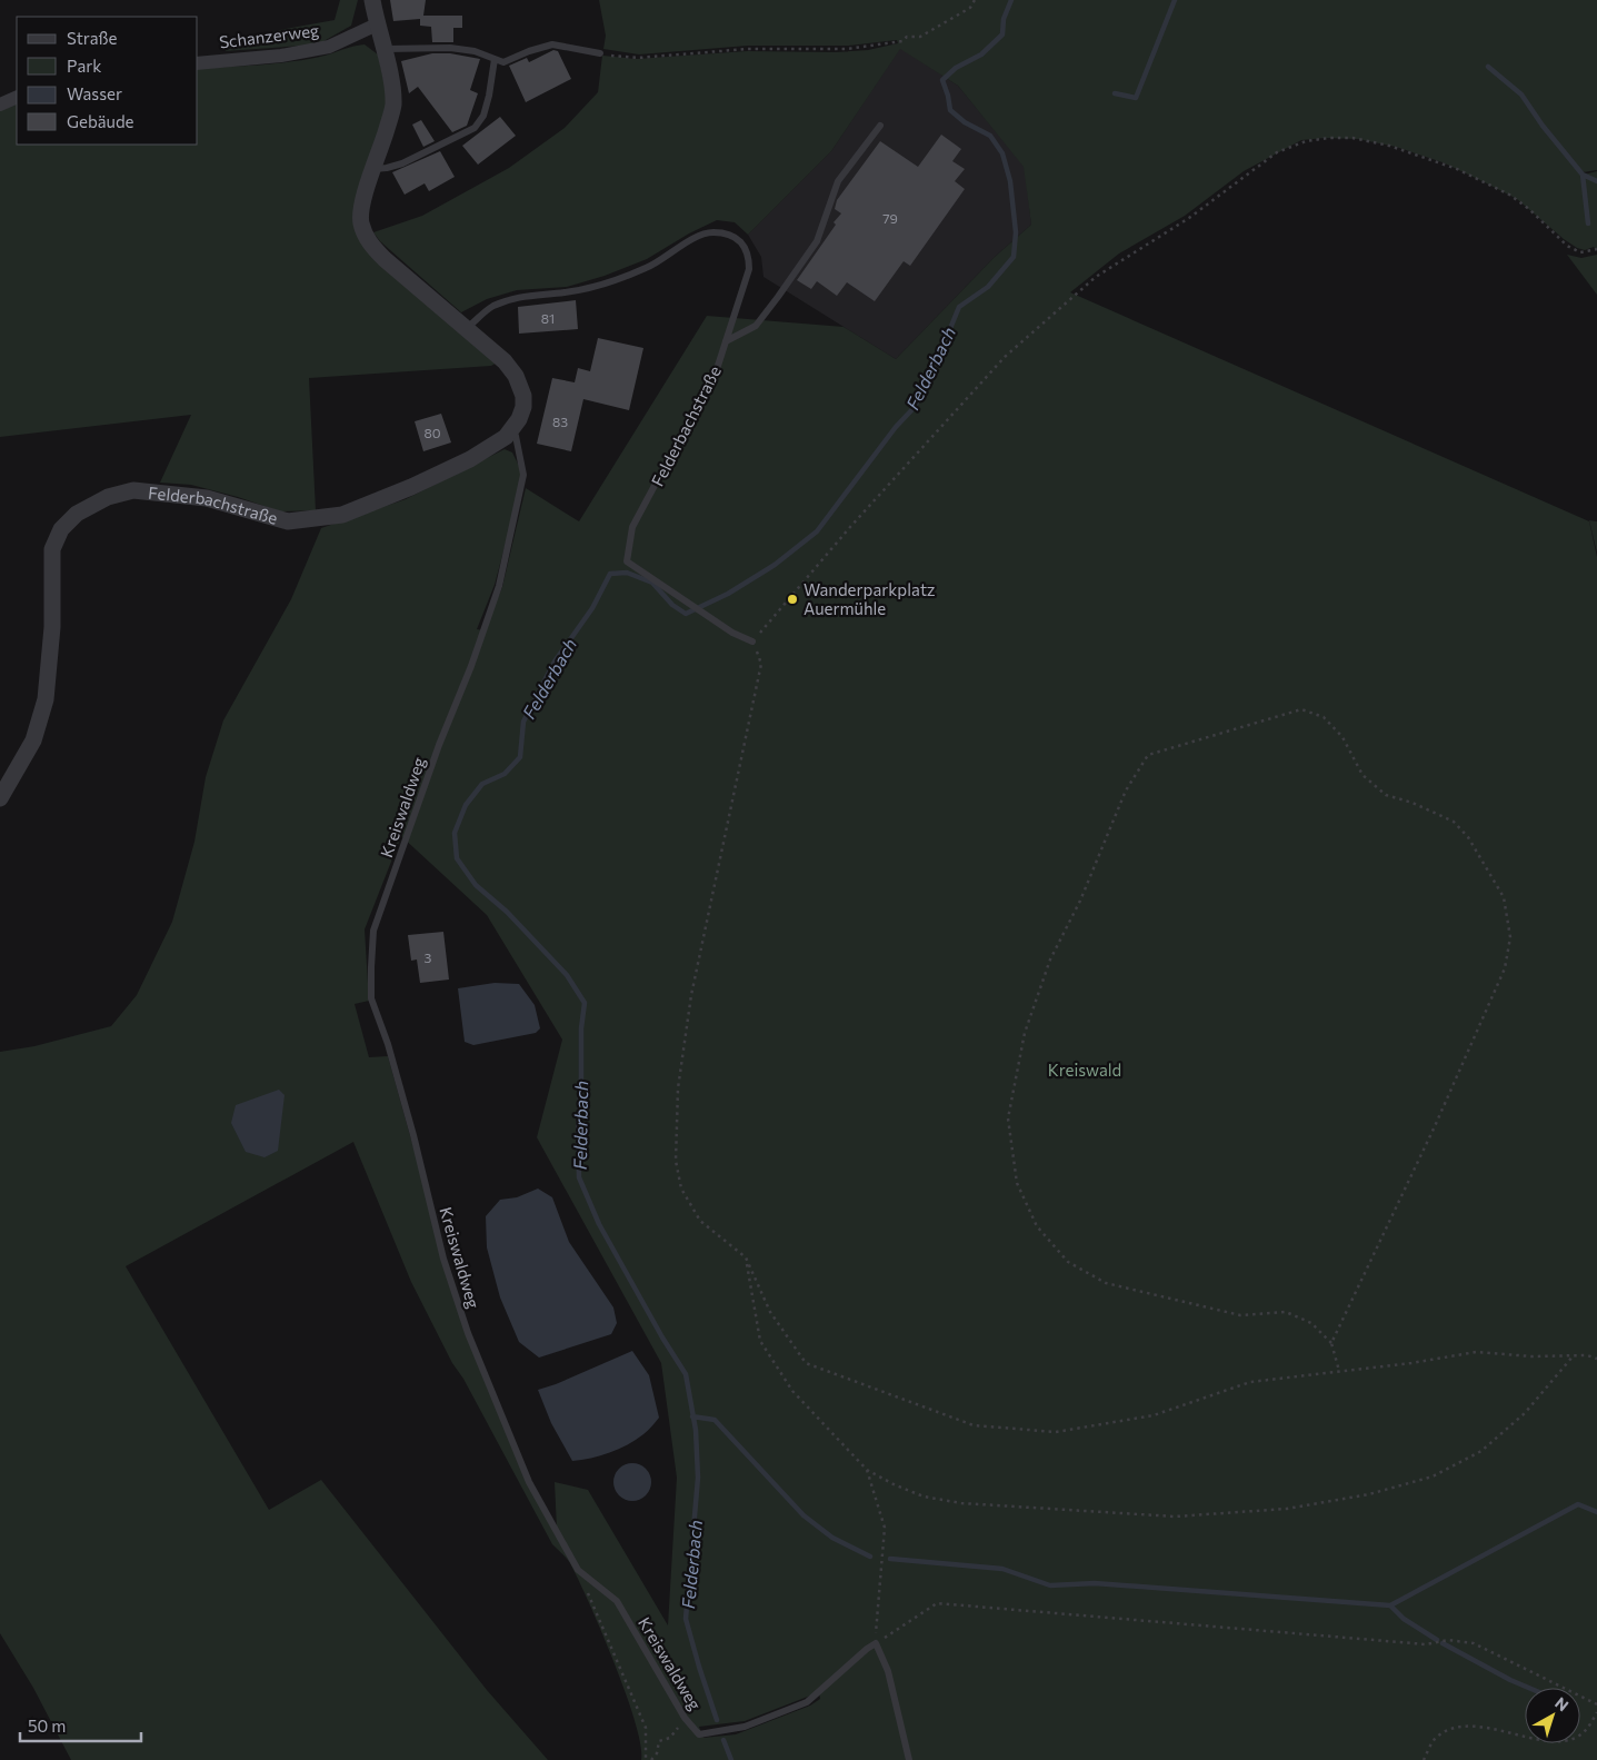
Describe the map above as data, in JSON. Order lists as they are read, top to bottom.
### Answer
{
  "streets": {
    "street": ["Schanzerweg", "Felderbachstraße"],
    "lane": ["Kreiswaldweg"]
  },
  "crossings": [
    ["Schanzerweg", "Felderbachstraße"],
    ["Felderbachstraße", "Kreiswaldweg"]
  ],
  "water": ["Felderbach"],
  "parks": ["Kreiswald"],
  "places": ["Wanderparkplatz Auermühle"],
  "house_numbers": [
    "79",
    "81",
    "83",
    "80",
    "3"
  ],
  "legend": [
    "Straße",
    "Park",
    "Wasser",
    "Gebäude"
  ],
  "scale_bar": "50 m",
  "north": "top right"
}
